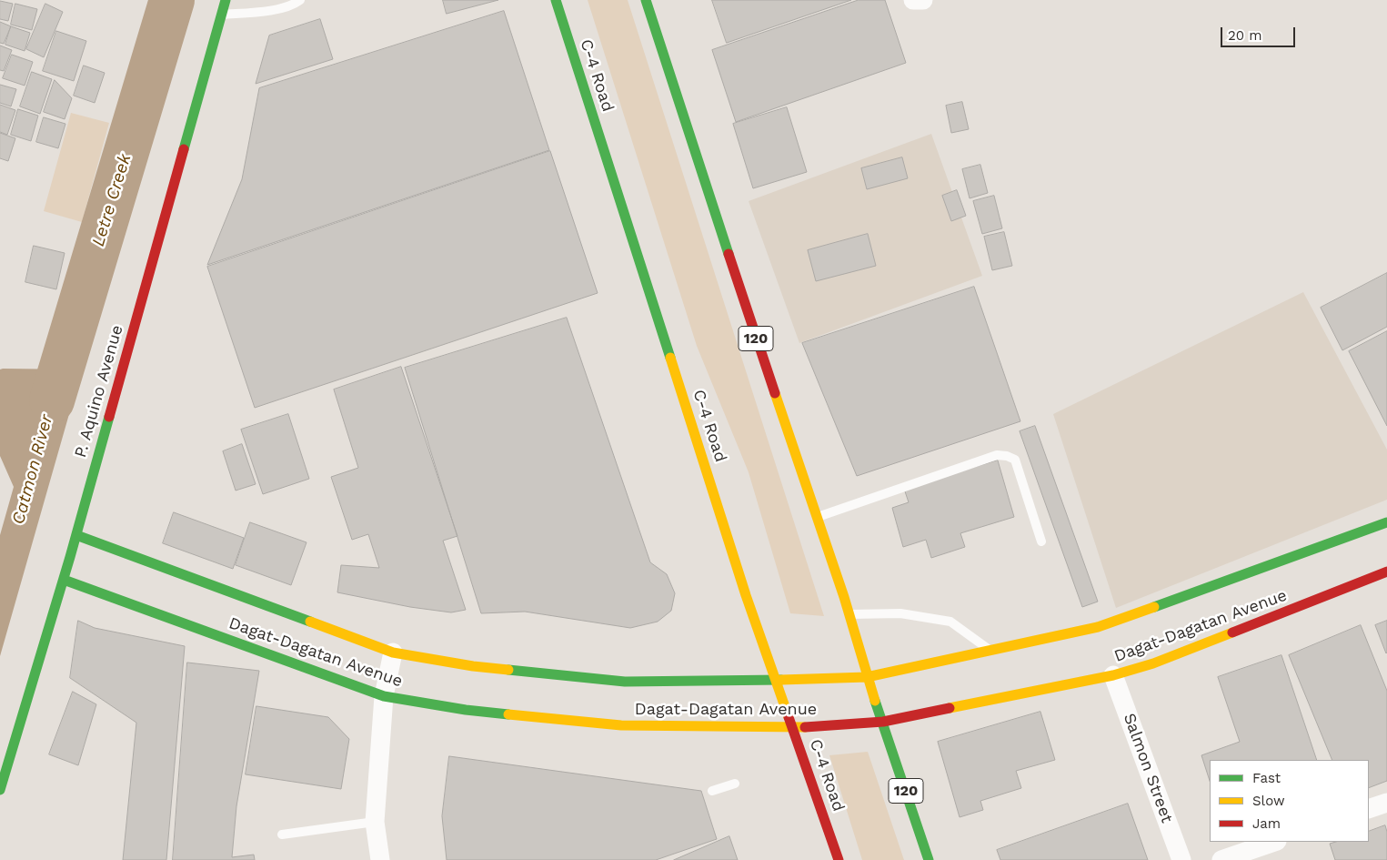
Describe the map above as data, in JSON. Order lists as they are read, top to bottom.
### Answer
{
  "streets": {
    "main road": [
      "C-4 Road",
      "120",
      "P. Aquino Avenue",
      "Dagat-Dagatan Avenue"
    ],
    "street": ["Salmon Street"]
  },
  "crossings": [
    ["C-4 Road", "Dagat-Dagatan Avenue"],
    ["120", "Dagat-Dagatan Avenue"],
    ["P. Aquino Avenue", "Dagat-Dagatan Avenue"],
    ["Dagat-Dagatan Avenue", "Salmon Street"]
  ],
  "water": ["Letre Creek", "Catmon River"],
  "legend": ["Fast", "Slow", "Jam"],
  "scale_bar": "20 m"
}
